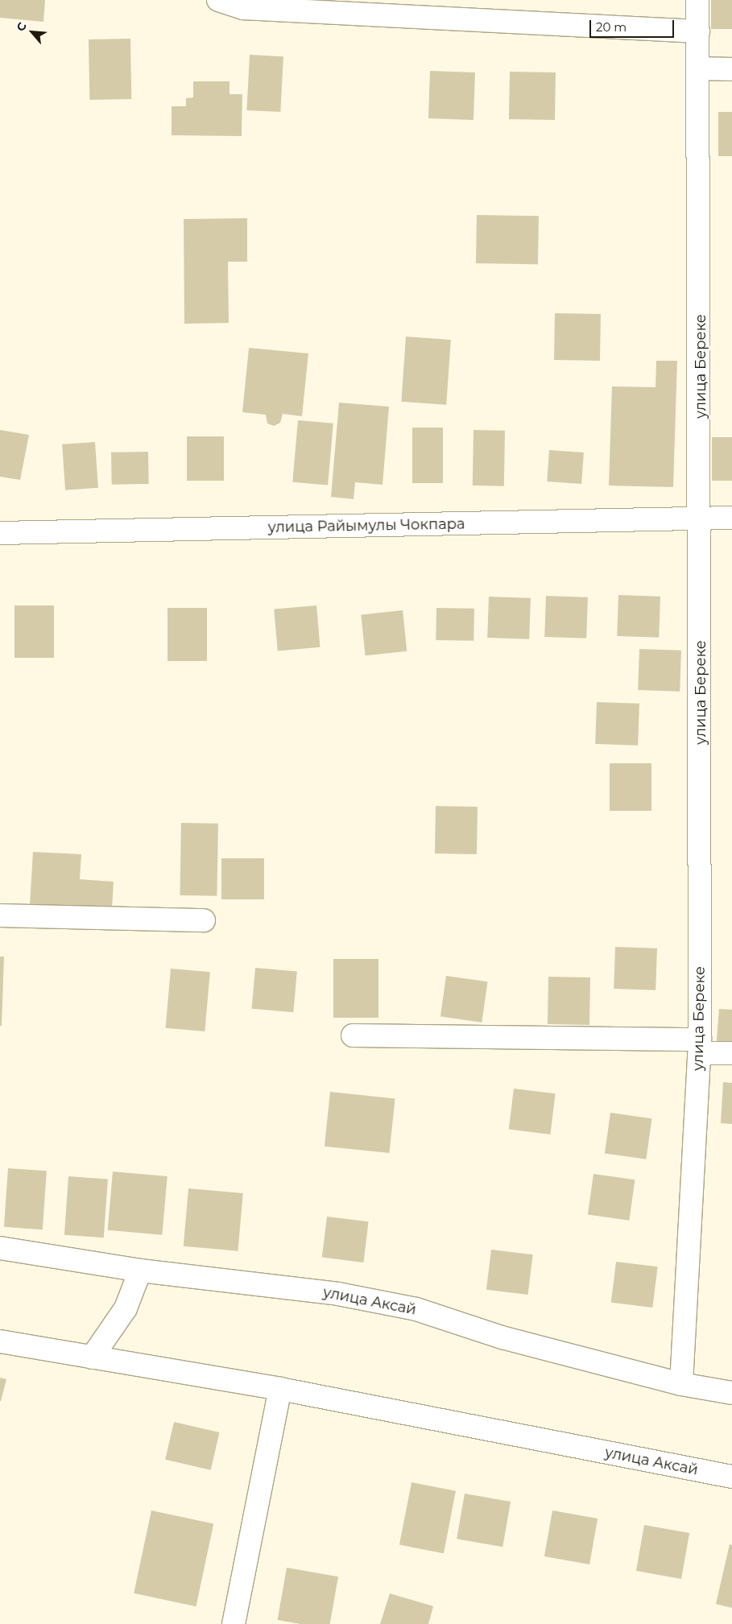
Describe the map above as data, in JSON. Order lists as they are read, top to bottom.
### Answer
{
  "streets": {
    "street": ["улица Береке", "улица Райымулы Чокпара", "улица Аксай"]
  },
  "crossings": [
    ["улица Береке", "улица Райымулы Чокпара"],
    ["улица Береке", "улица Аксай"]
  ],
  "scale_bar": "20 m",
  "north": "top left"
}
